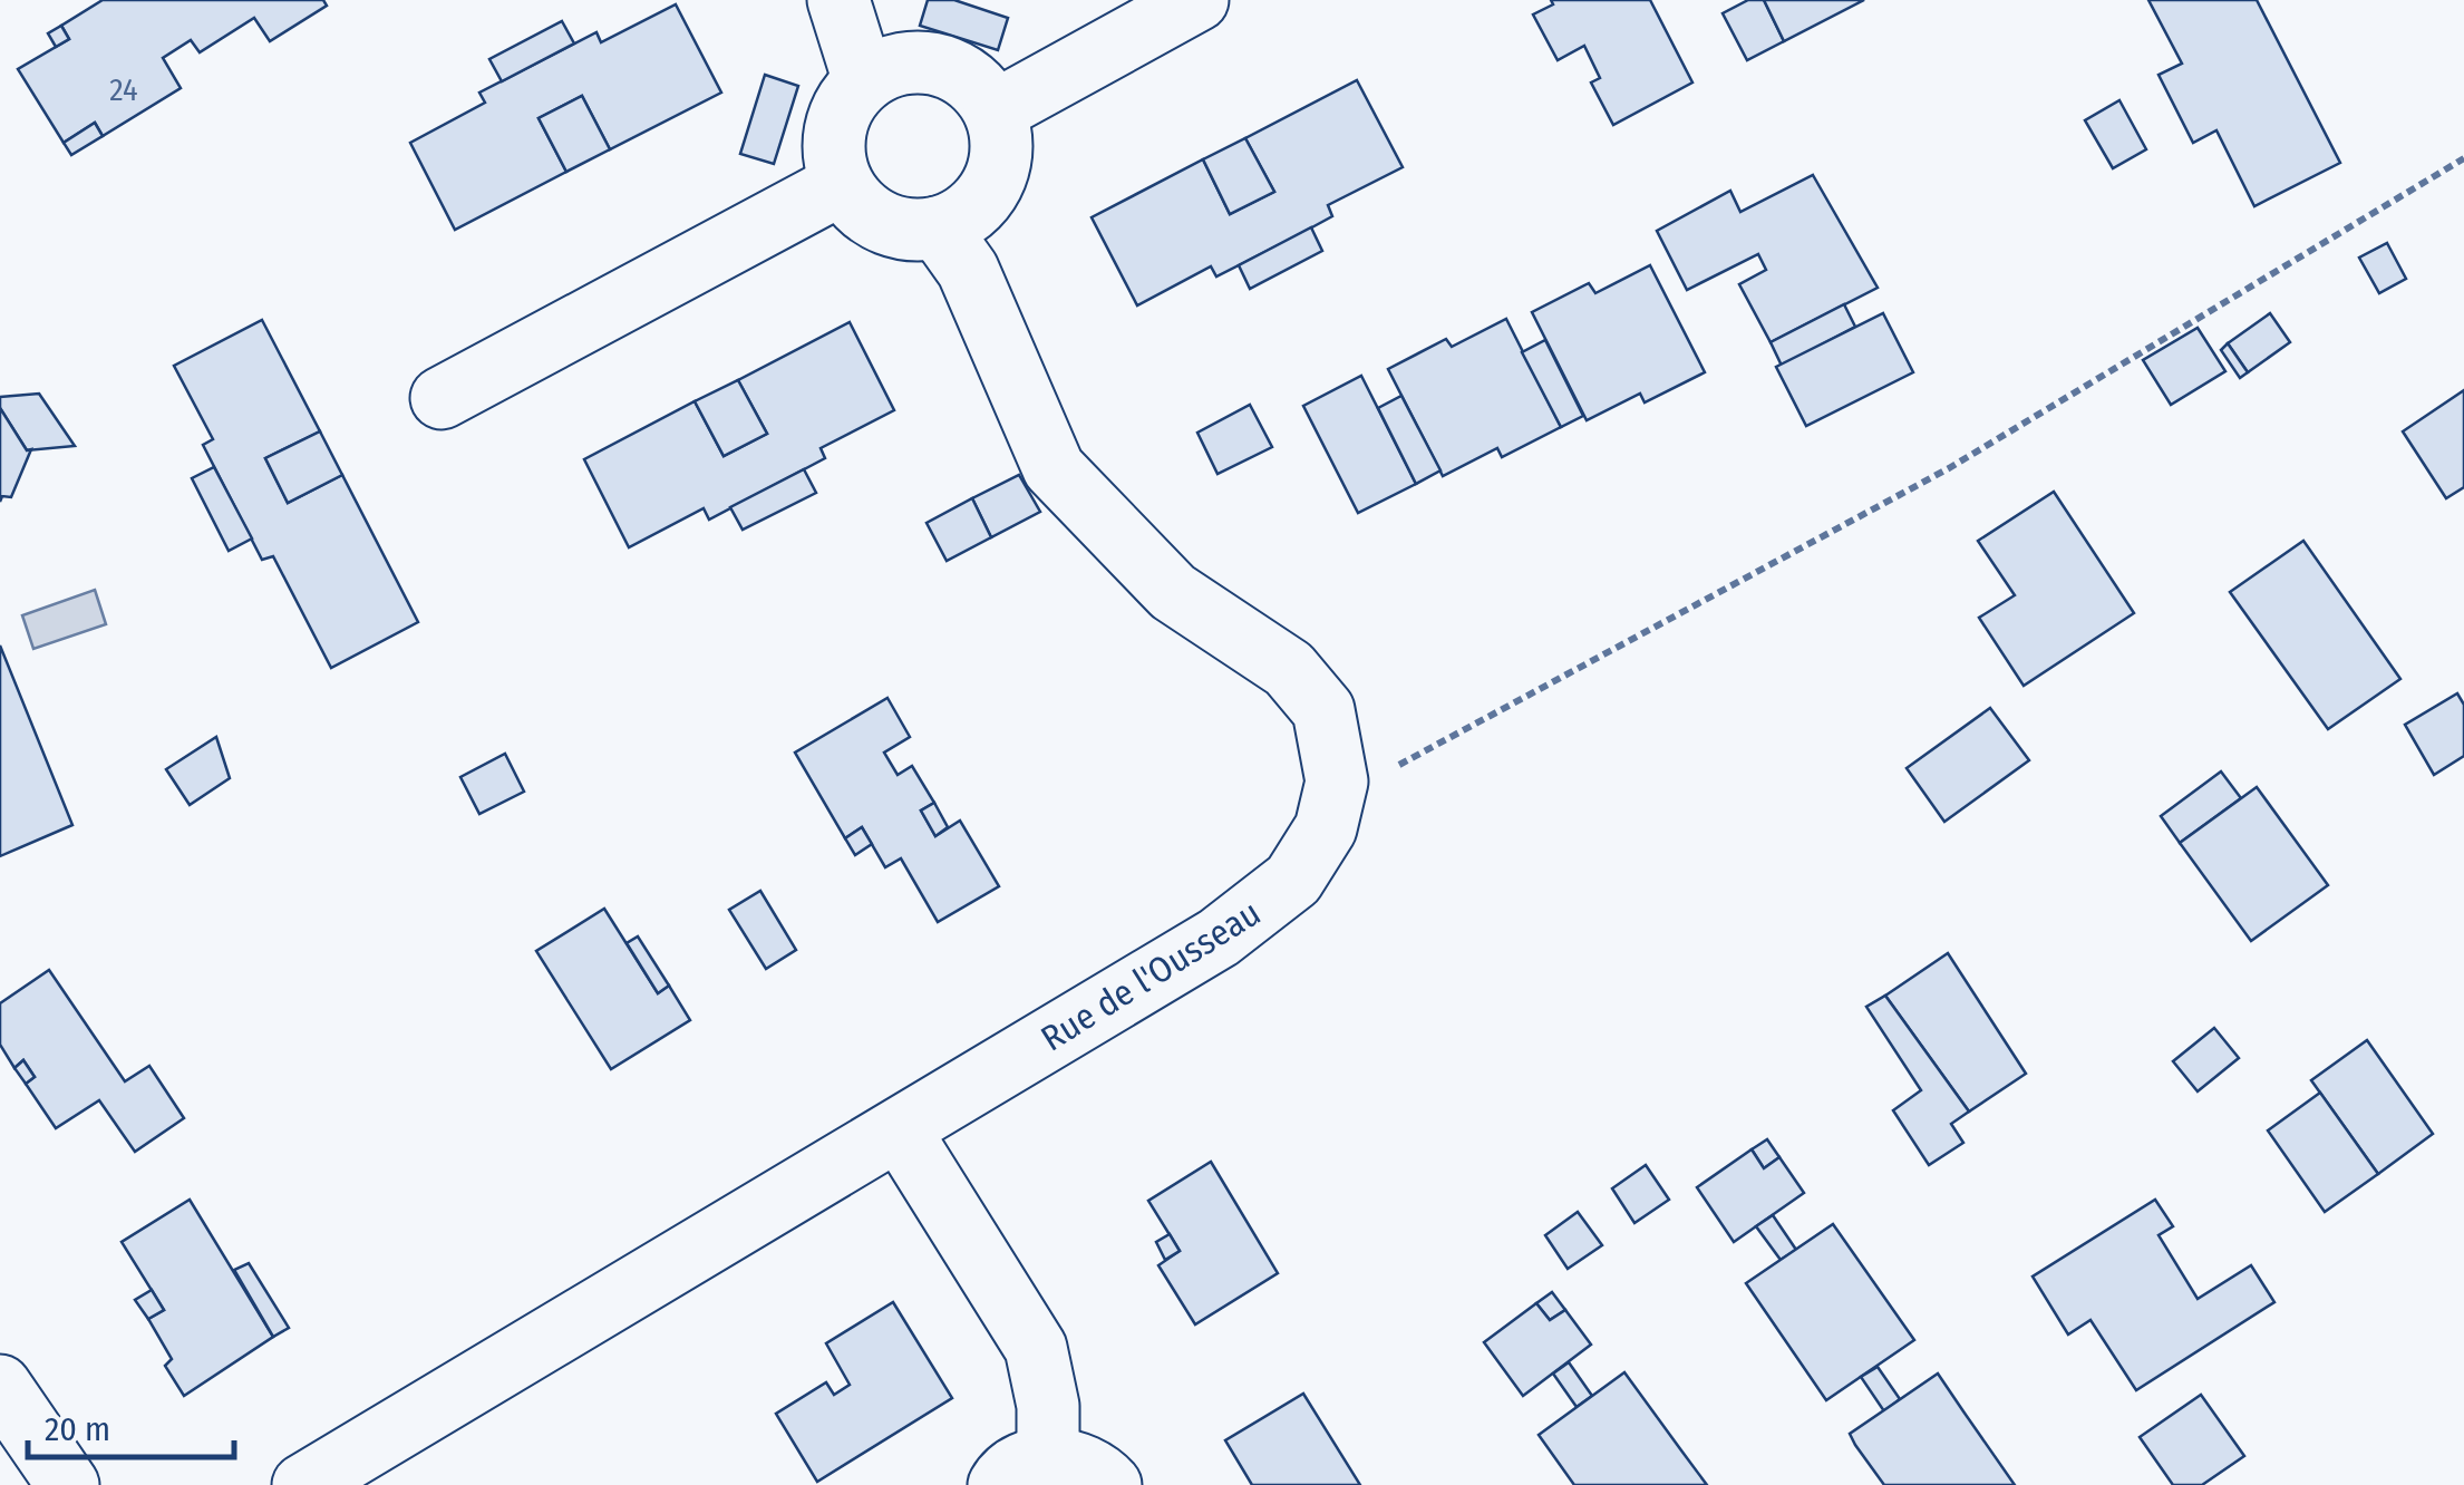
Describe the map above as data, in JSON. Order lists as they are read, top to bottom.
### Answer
{
  "streets": {
    "street": ["Rue de l'Ousseau"]
  },
  "house_numbers": ["24"],
  "scale_bar": "20 m"
}
